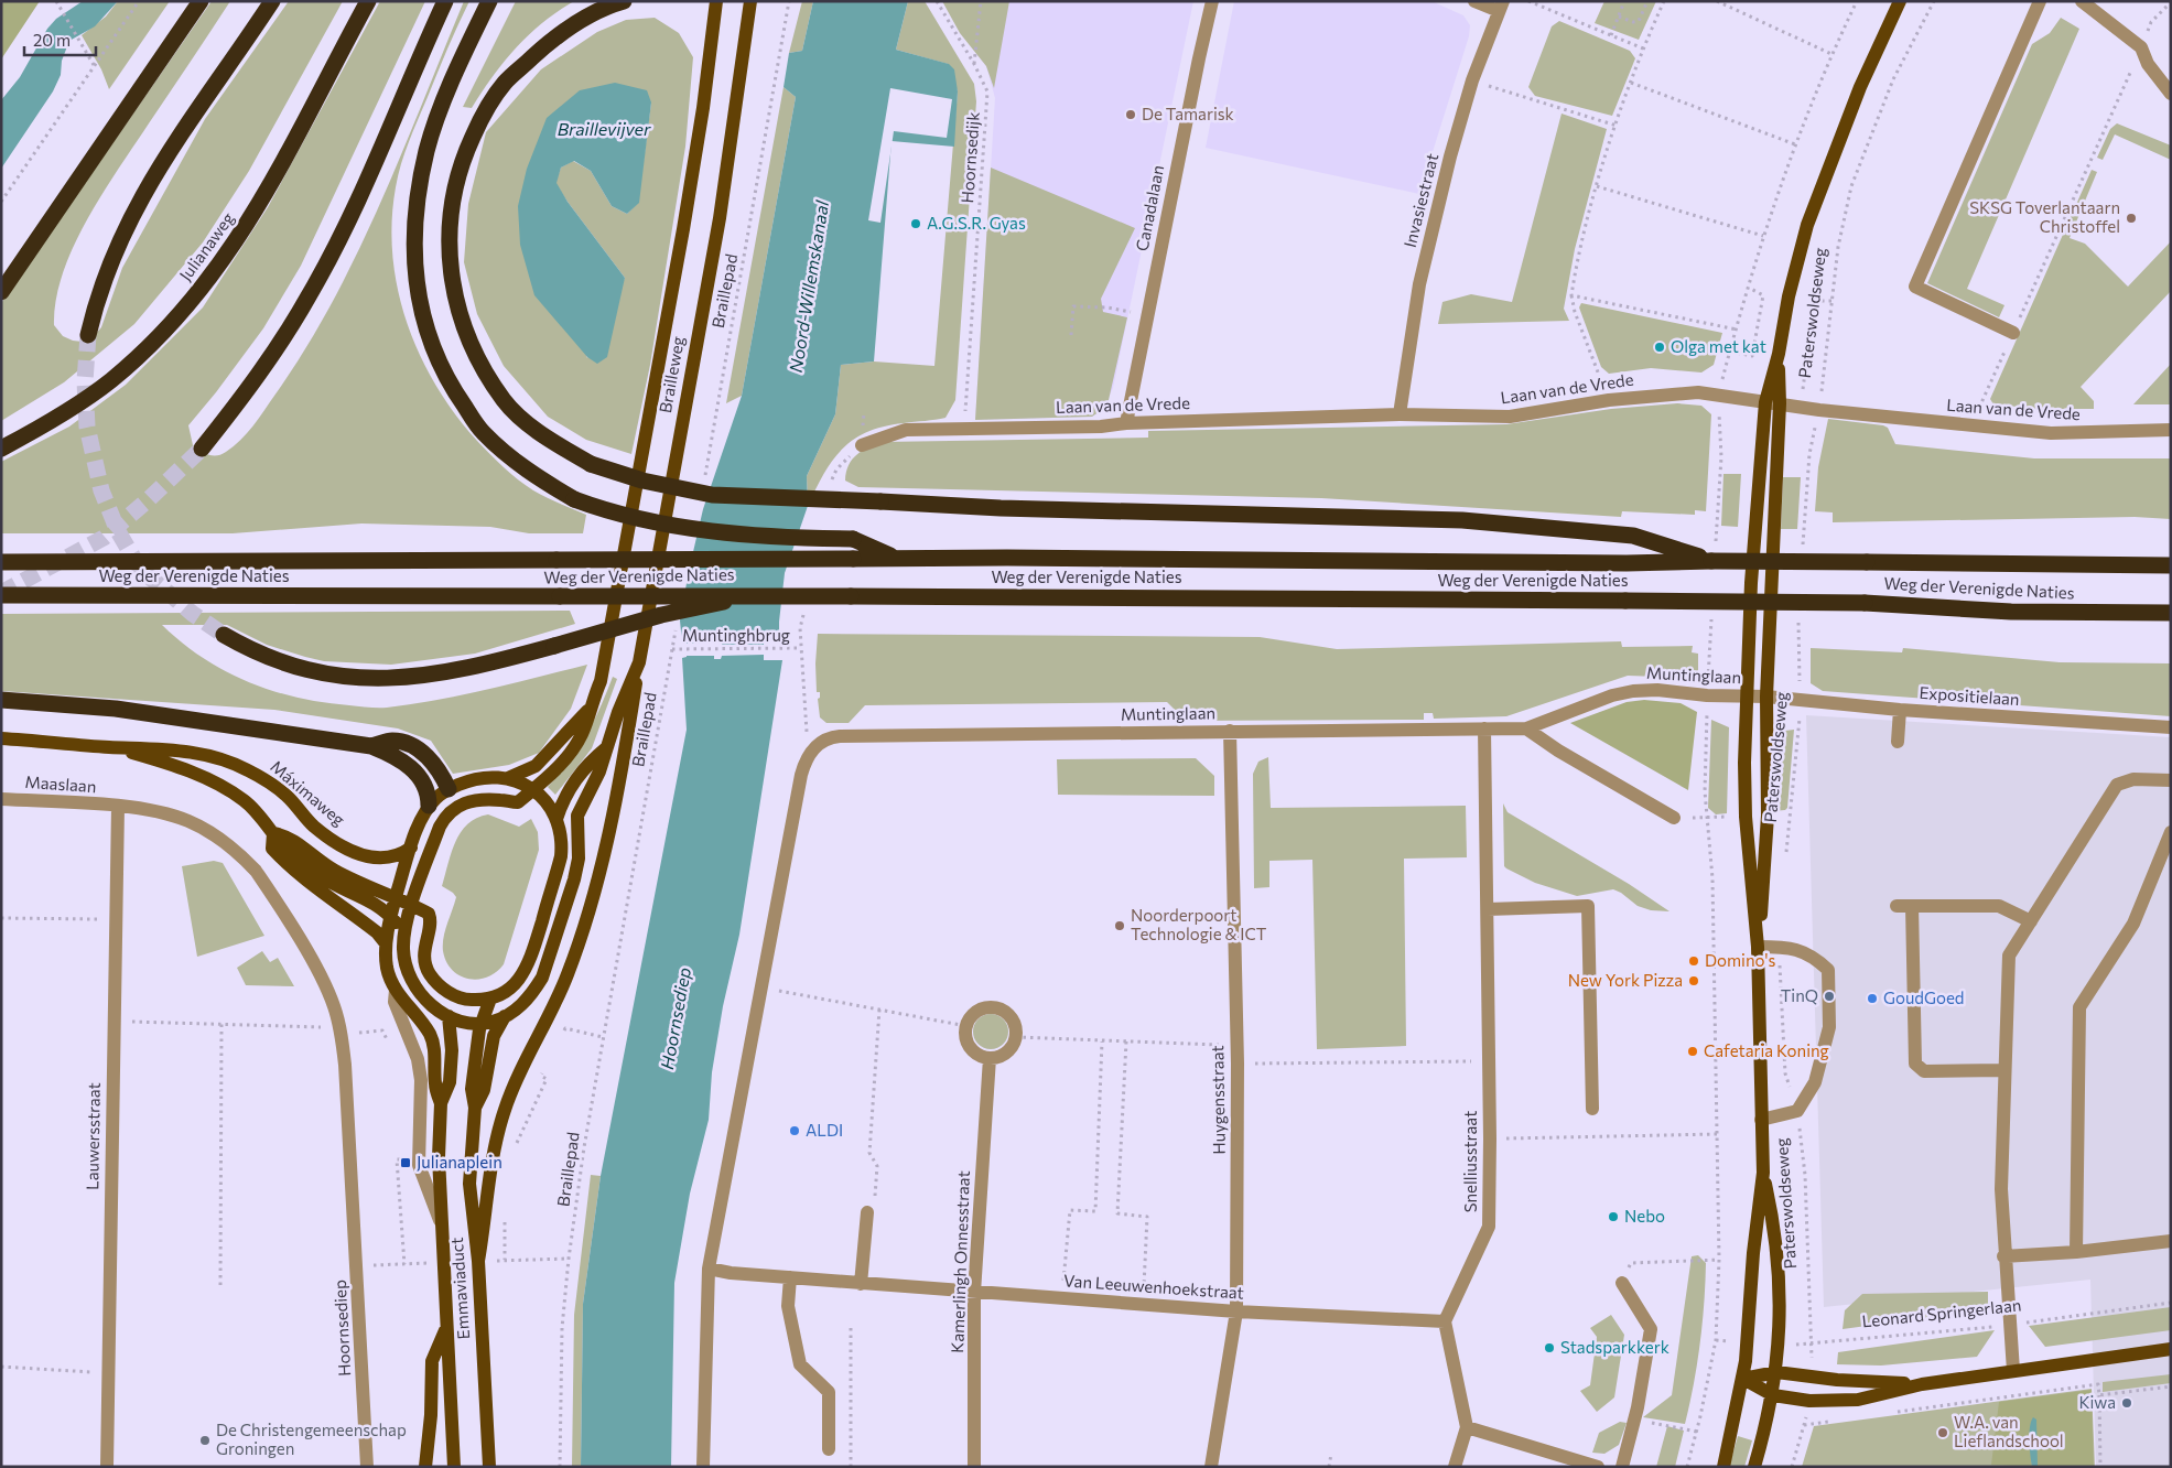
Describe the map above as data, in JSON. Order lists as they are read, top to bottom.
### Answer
{
  "streets": {
    "highway": ["Julianaweg", "Weg der Verenigde Naties"],
    "main road": [
      "Paterswoldseweg",
      "Brailleweg",
      "Máximaweg",
      "Emmaviaduct"
    ],
    "street": [
      "Invasiestraat",
      "Canadalaan",
      "Laan van de Vrede",
      "Muntinglaan",
      "Expositielaan",
      "Maaslaan",
      "Huygensstraat",
      "Lauwersstraat",
      "Snelliusstraat",
      "Kamerlingh Onnesstraat",
      "Van Leeuwenhoekstraat",
      "Hoornsediep"
    ],
    "path": [
      "Hoornsedijk",
      "Braillepad",
      "Muntinghbrug",
      "Leonard Springerlaan"
    ]
  },
  "crossings": [
    ["Hoornsedijk", "Laan van de Vrede"],
    ["Invasiestraat", "Laan van de Vrede"],
    ["Canadalaan", "Laan van de Vrede"],
    ["Braillepad", "Muntinghbrug"],
    ["Paterswoldseweg", "Laan van de Vrede"],
    ["Paterswoldseweg", "Muntinglaan"],
    ["Paterswoldseweg", "Expositielaan"],
    ["Paterswoldseweg", "Leonard Springerlaan"],
    ["Brailleweg", "Emmaviaduct"],
    ["Muntinghbrug", "Muntinglaan"],
    ["Muntinglaan", "Expositielaan"],
    ["Muntinglaan", "Huygensstraat"],
    ["Muntinglaan", "Snelliusstraat"],
    ["Maaslaan", "Lauwersstraat"],
    ["Maaslaan", "Hoornsediep"],
    ["Máximaweg", "Emmaviaduct"],
    ["Huygensstraat", "Van Leeuwenhoekstraat"],
    ["Lauwersstraat", "Hoornsediep"],
    ["Snelliusstraat", "Van Leeuwenhoekstraat"],
    ["Kamerlingh Onnesstraat", "Van Leeuwenhoekstraat"]
  ],
  "water": ["Braillevijver", "Noord-Willemskanaal", "Hoornsediep"],
  "places": {
    "other": [
      "De Tamarisk",
      "SKSG Toverlantaarn Christoffel",
      "A.G.S.R. Gyas",
      "Olga met kat",
      "Noorderpoort Technologie & ICT",
      "Domino's",
      "New York Pizza",
      "TinQ",
      "GoudGoed",
      "Cafetaria Koning",
      "ALDI",
      "Nebo",
      "Stadsparkkerk",
      "Kiwa",
      "W.A. van Lieflandschool",
      "De Christengemeenschap Groningen"
    ],
    "transit": ["Julianaplein"]
  },
  "scale_bar": "20 m"
}
